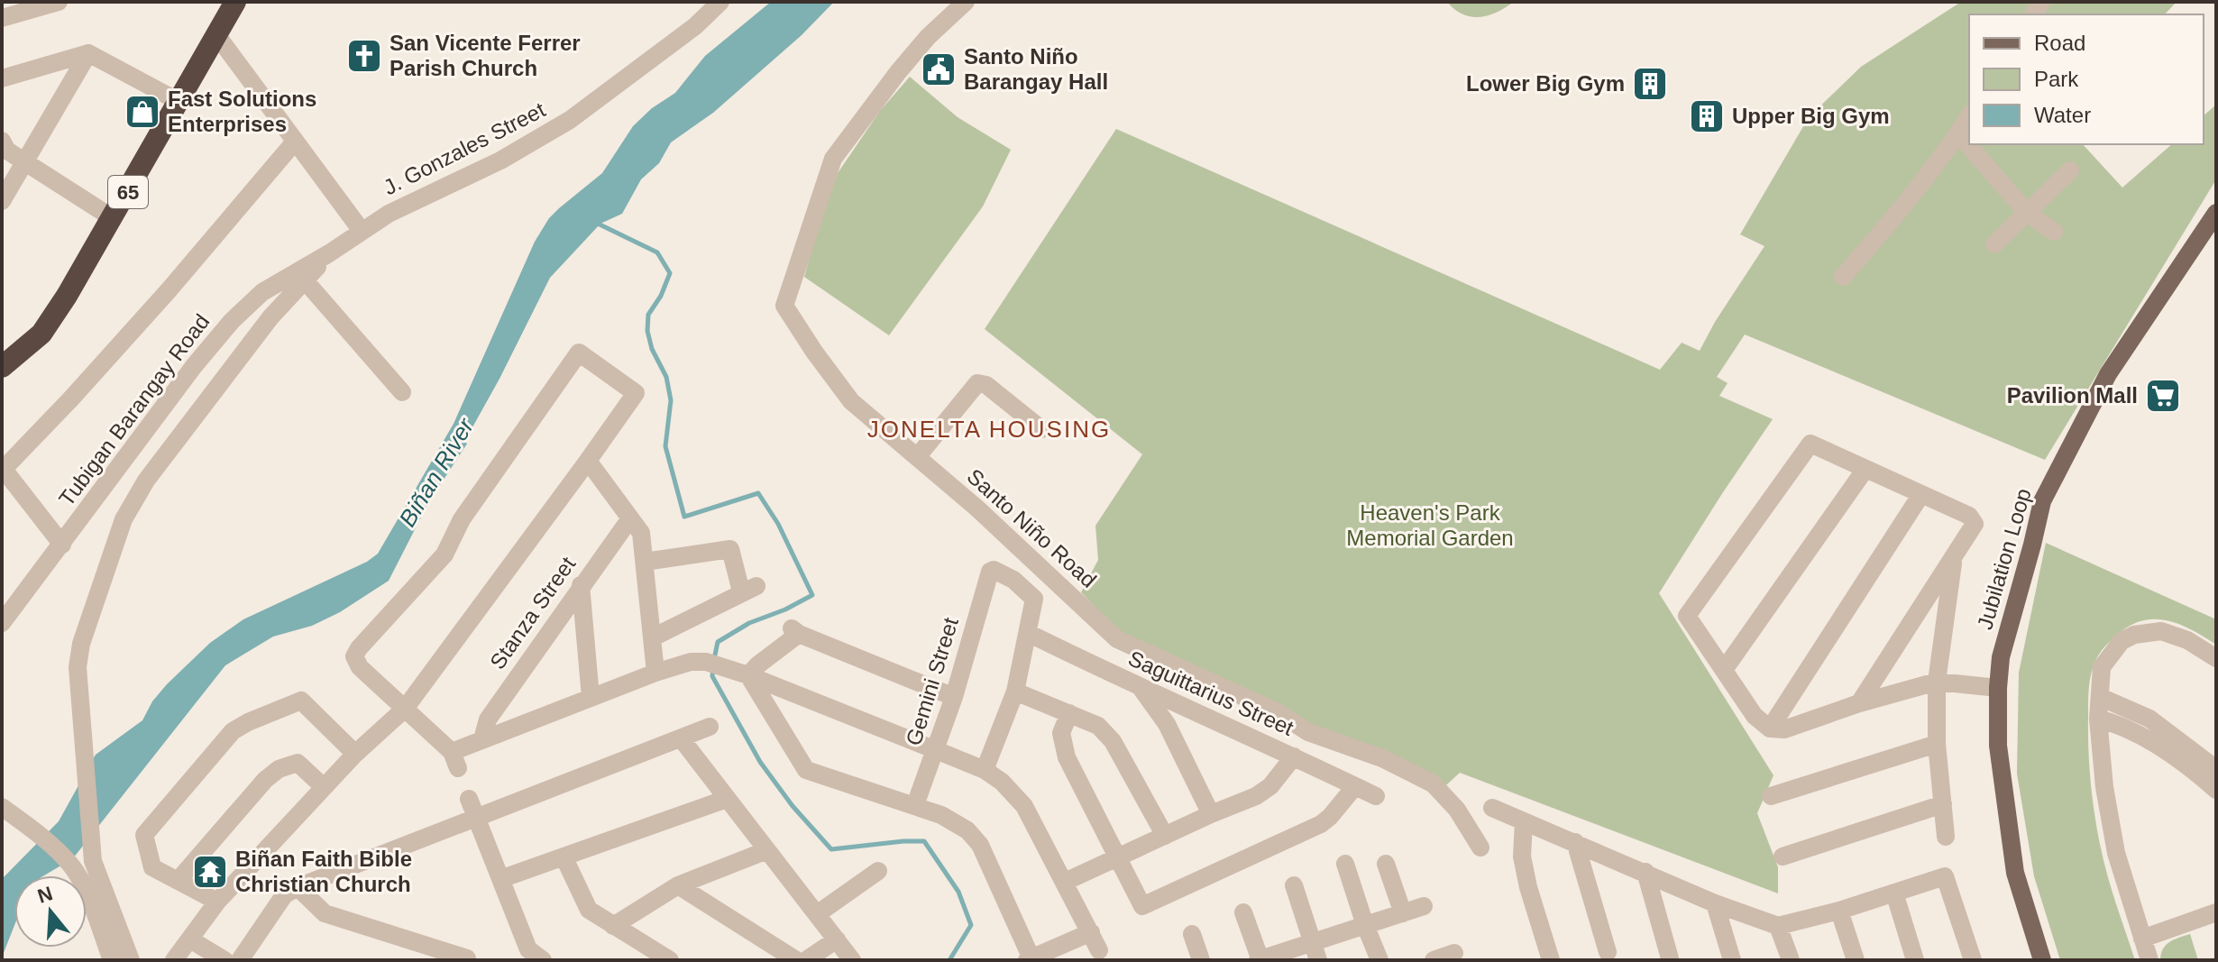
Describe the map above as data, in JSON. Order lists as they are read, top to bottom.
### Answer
{
  "streets": {
    "highway": ["65"],
    "main road": ["Jubilation Loop"],
    "street": [
      "J. Gonzales Street",
      "Tubigan Barangay Road",
      "Santo Niño Road",
      "Stanza Street",
      "Gemini Street",
      "Saguittarius Street"
    ]
  },
  "crossings": [
    ["J. Gonzales Street", "Tubigan Barangay Road"],
    ["Gemini Street", "Saguittarius Street"]
  ],
  "districts": ["JONELTA HOUSING"],
  "water": ["Biñan River"],
  "parks": ["Heaven's Park Memorial Garden"],
  "places": {
    "church": ["San Vicente Ferrer Parish Church"],
    "public building": ["Santo Niño Barangay Hall"],
    "building": ["Lower Big Gym", "Upper Big Gym"],
    "shop": ["Fast Solutions Enterprises"],
    "supermarket": ["Pavilion Mall"],
    "temple": ["Biñan Faith Bible Christian Church"]
  },
  "legend": ["Road", "Park", "Water"],
  "north": "top"
}
